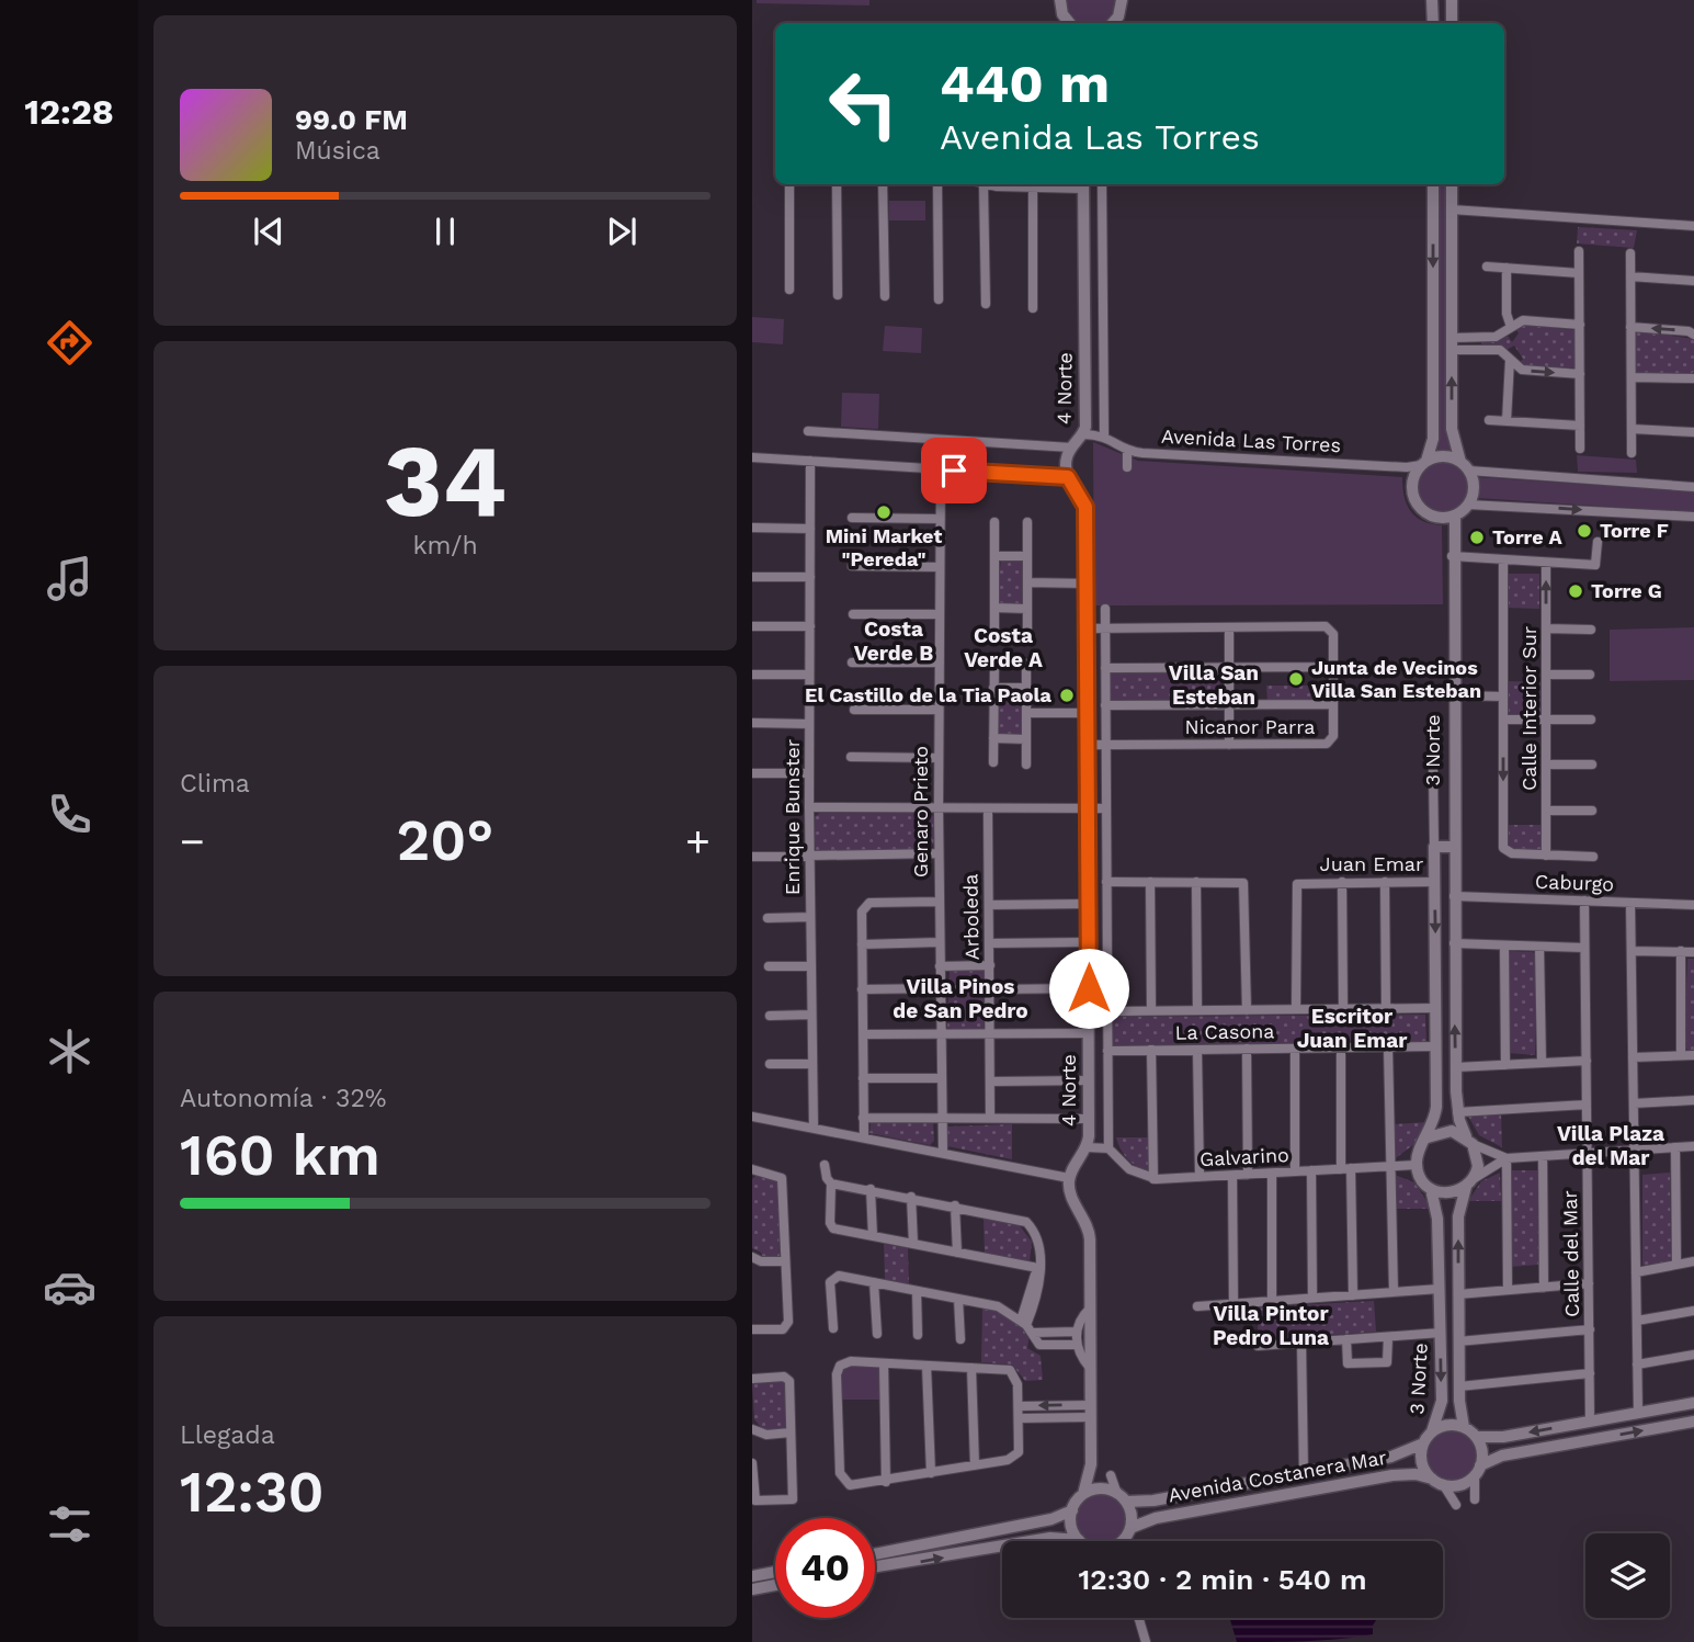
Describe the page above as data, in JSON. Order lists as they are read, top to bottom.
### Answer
{
  "streets": {
    "street": [
      "4 Norte",
      "Avenida Las Torres",
      "Calle Interior Sur",
      "Nicanor Parra",
      "3 Norte",
      "Genaro Prieto",
      "Enrique Bunster",
      "Juan Emar",
      "Caburgo",
      "Arboleda",
      "La Casona",
      "Galvarino",
      "Calle del Mar",
      "Avenida Costanera Mar"
    ]
  },
  "crossings": [
    ["4 Norte", "Nicanor Parra"],
    ["4 Norte", "La Casona"],
    ["Avenida Las Torres", "3 Norte"],
    ["3 Norte", "Juan Emar"],
    ["3 Norte", "Caburgo"],
    ["3 Norte", "La Casona"],
    ["3 Norte", "Galvarino"],
    ["3 Norte", "Avenida Costanera Mar"],
    ["Caburgo", "Calle del Mar"]
  ],
  "districts": [
    "Costa Verde B",
    "Costa Verde A",
    "Villa San Esteban",
    "Villa Pinos de San Pedro",
    "Escritor Juan Emar",
    "Villa Plaza del Mar",
    "Villa Pintor Pedro Luna"
  ],
  "places": [
    "Mini Market \"Pereda\"",
    "Torre F",
    "Torre A",
    "Torre G",
    "Junta de Vecinos Villa San Esteban",
    "El Castillo de la Tia Paola"
  ],
  "page": {
    "tabs": "12:28",
    "turn": ["440 m", "Avenida Las Torres"],
    "song": ["99.0 FM", "Música"],
    "tile": [
      ["34", "km/h"],
      "Clima",
      ["Autonomía · 32%", "160 km"],
      ["Llegada", "12:30"]
    ],
    "heat": ["−", "20°", "+"],
    "limit": "40",
    "trip": "12:30 · 2 min · 540 m"
  }
}
